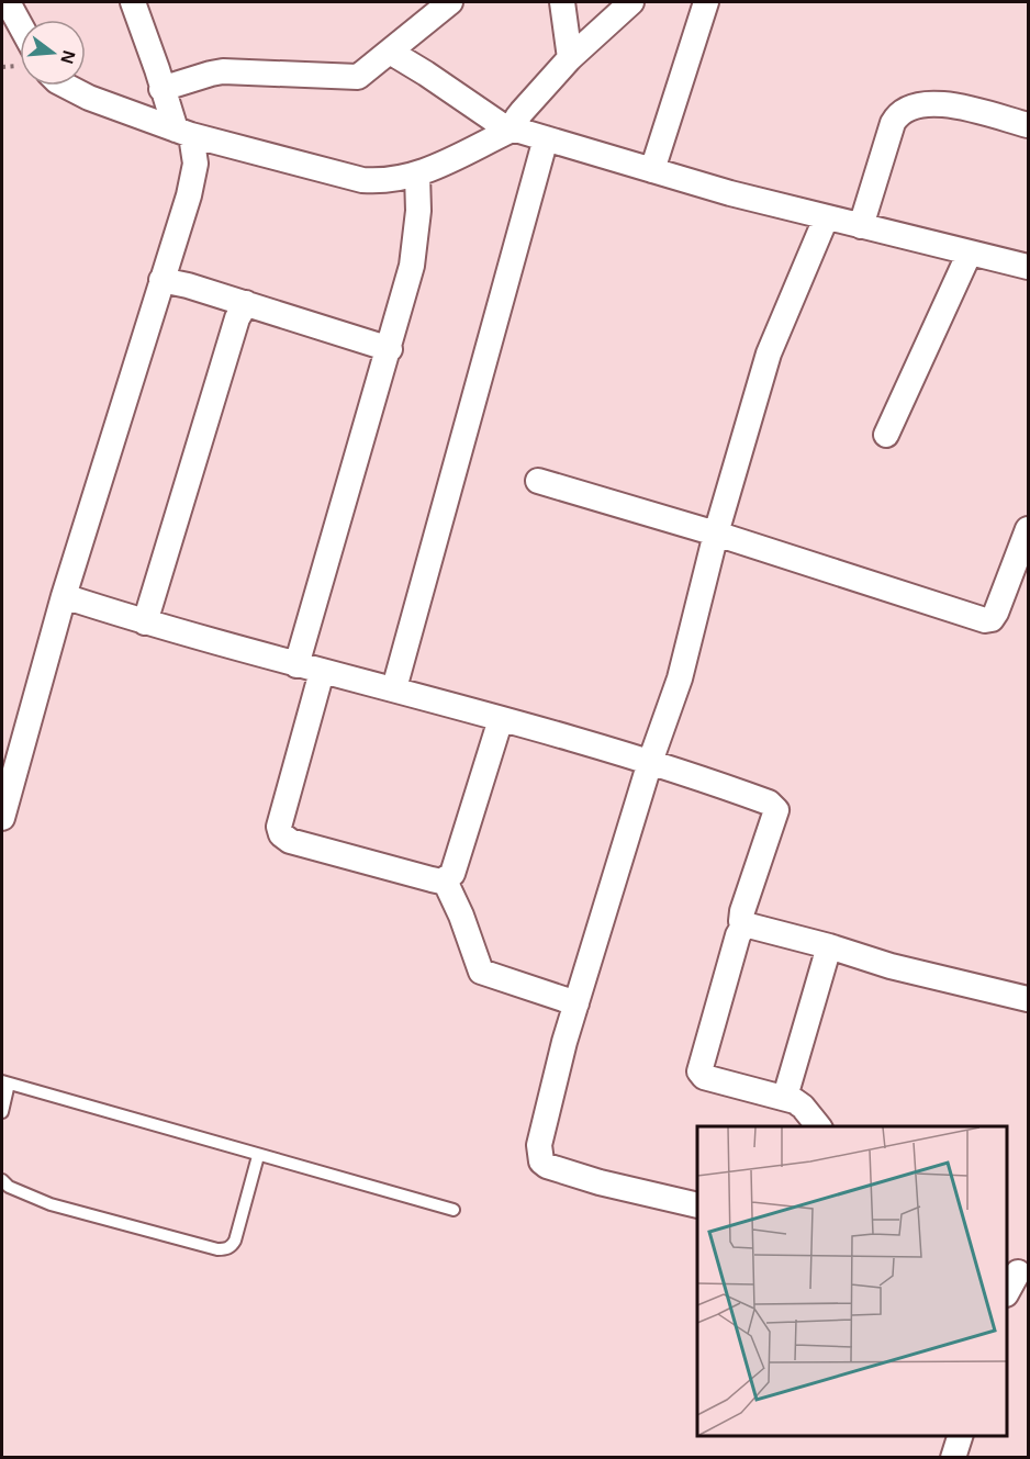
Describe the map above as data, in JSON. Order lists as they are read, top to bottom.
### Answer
{
  "north": "right"
}
